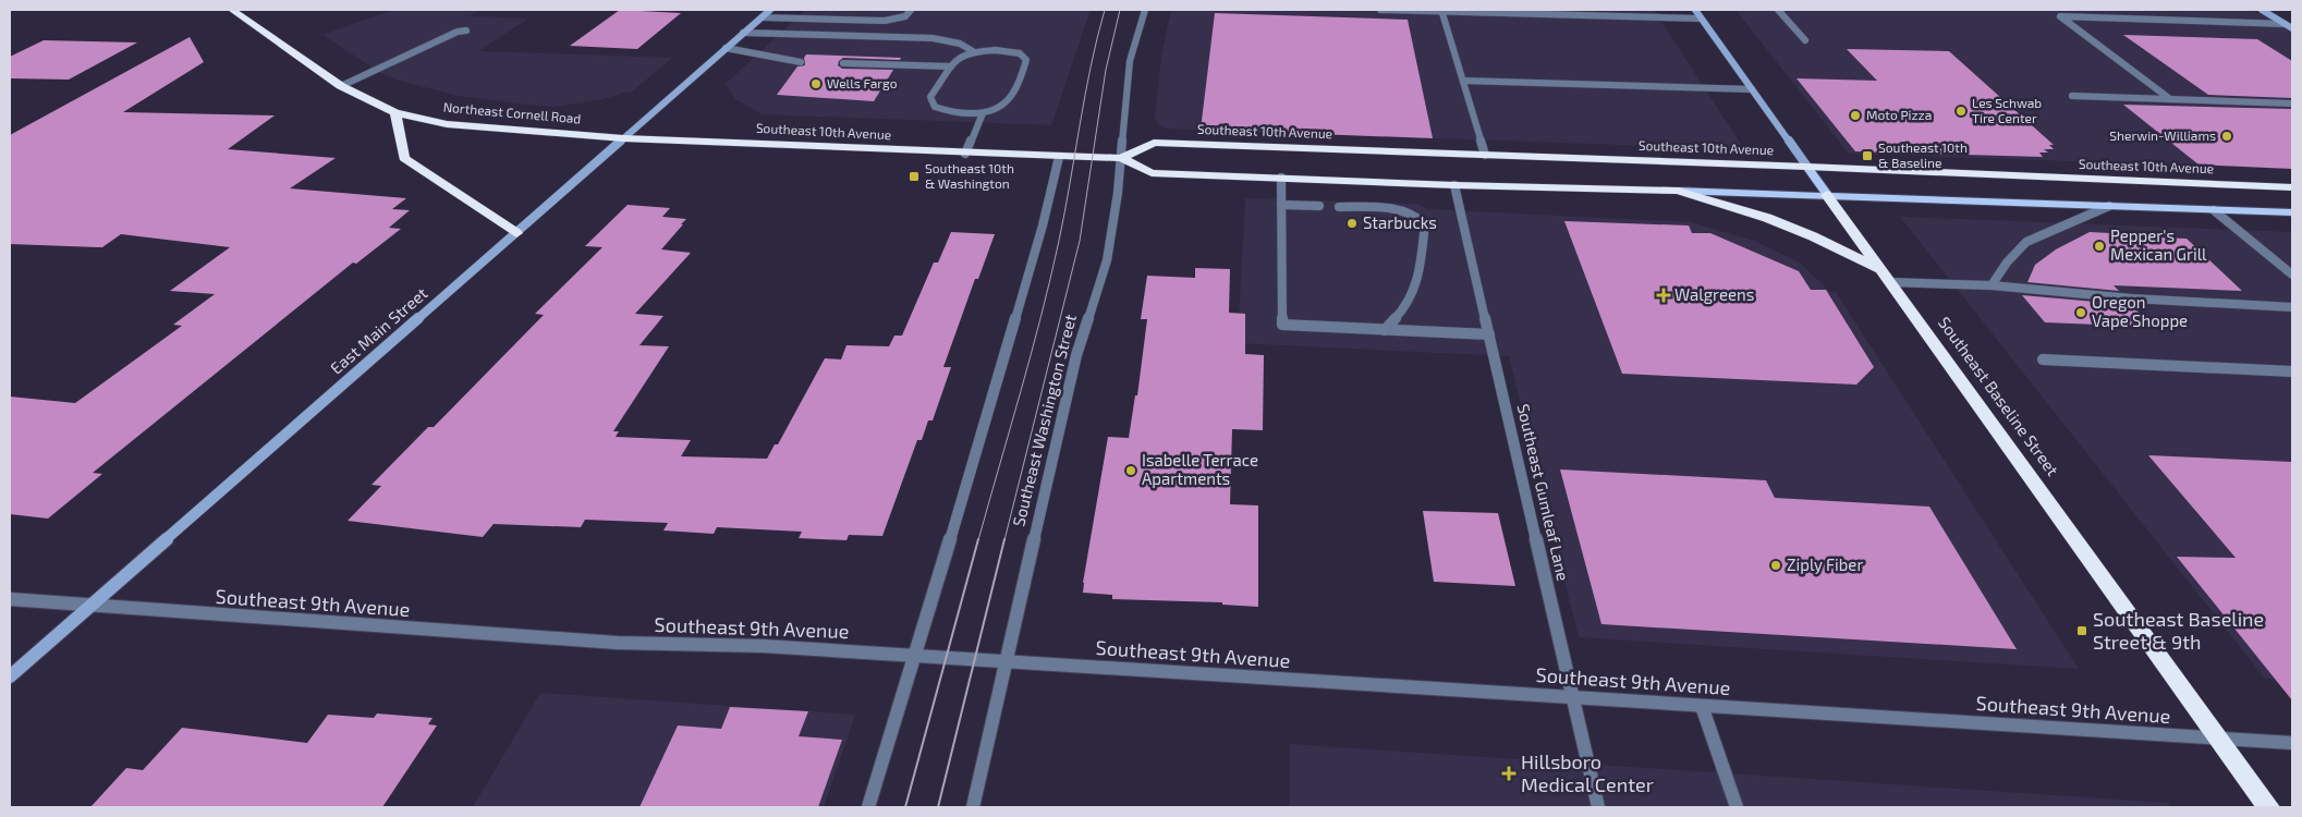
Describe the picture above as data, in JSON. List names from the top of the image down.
{
  "streets": {
    "highway": ["Northeast Cornell Road", "Southeast 10th Avenue", "Southeast Baseline Street"],
    "street": [
      "East Main Street",
      "Southeast Washington Street",
      "Southeast Gumleaf Lane",
      "Southeast 9th Avenue"
    ]
  },
  "crossings": [
    ["Northeast Cornell Road", "Southeast 10th Avenue"],
    ["Northeast Cornell Road", "East Main Street"],
    ["Southeast 10th Avenue", "East Main Street"],
    ["Southeast 10th Avenue", "Southeast Baseline Street"],
    ["Southeast 10th Avenue", "Southeast Washington Street"],
    ["Southeast 10th Avenue", "Southeast Gumleaf Lane"],
    ["East Main Street", "Southeast 9th Avenue"],
    ["Southeast Baseline Street", "Southeast 9th Avenue"],
    ["Southeast Washington Street", "Southeast 9th Avenue"],
    ["Southeast Gumleaf Lane", "Southeast 9th Avenue"]
  ],
  "places": {
    "other": [
      "Wells Fargo",
      "Les Schwab Tire Center",
      "Moto Pizza",
      "Sherwin-Williams",
      "Starbucks",
      "Pepper's Mexican Grill",
      "Oregon Vape Shoppe",
      "Isabelle Terrace Apartments",
      "Ziply Fiber"
    ],
    "transit": ["Southeast 10th & Baseline", "Southeast 10th & Washington", "Southeast Baseline Street & 9th"],
    "health": ["Walgreens", "Hillsboro Medical Center"]
  }
}
